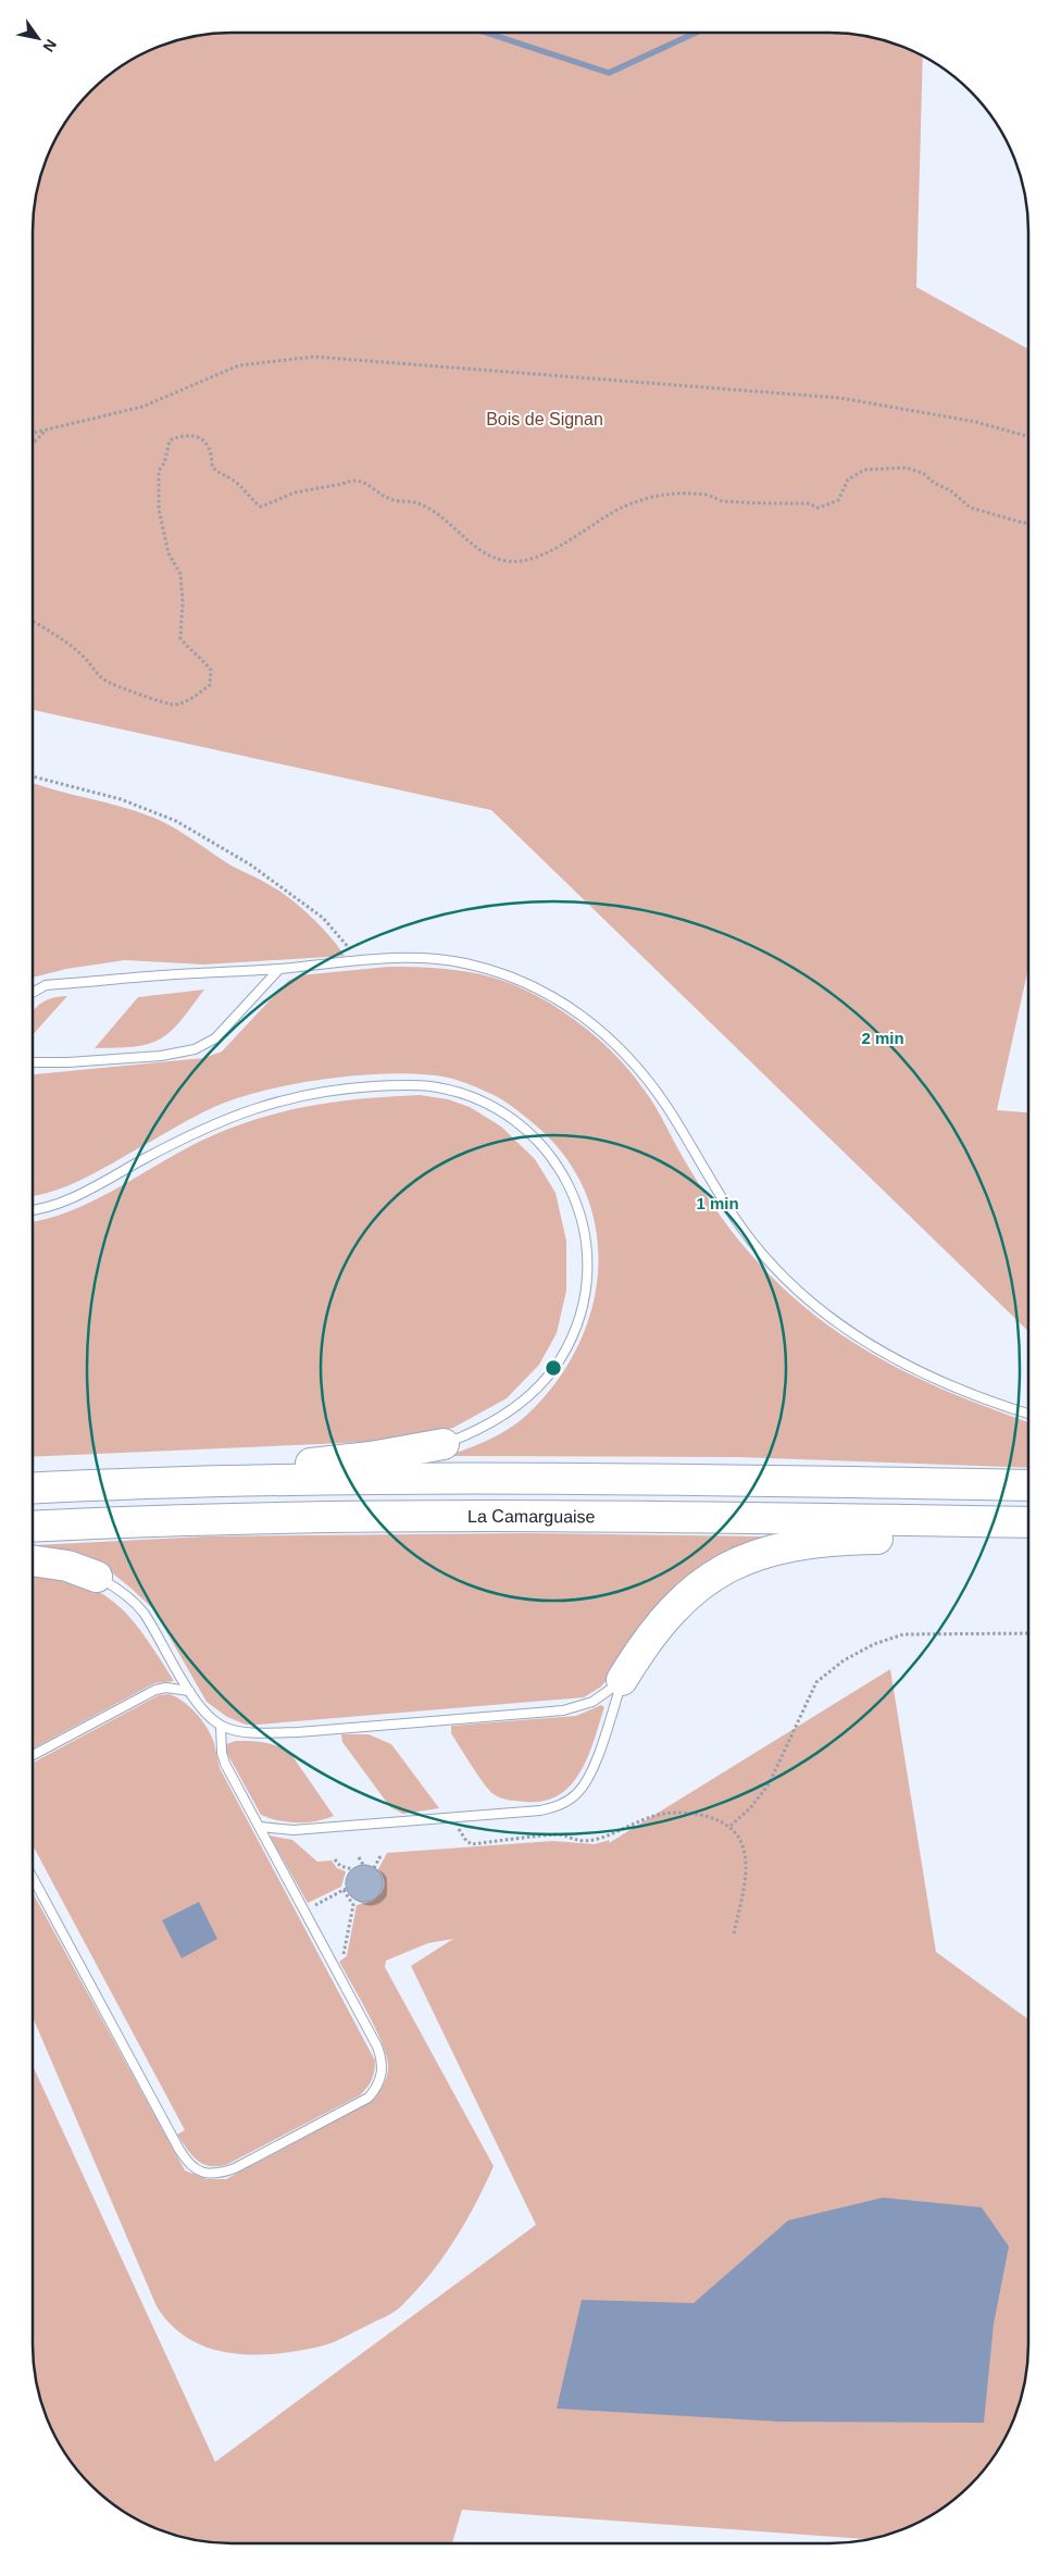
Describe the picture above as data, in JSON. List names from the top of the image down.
{
  "streets": {
    "highway": ["La Camarguaise"]
  },
  "parks": ["Bois de Signan"],
  "north": "bottom right",
  "rings": ["2 min", "1 min"]
}
